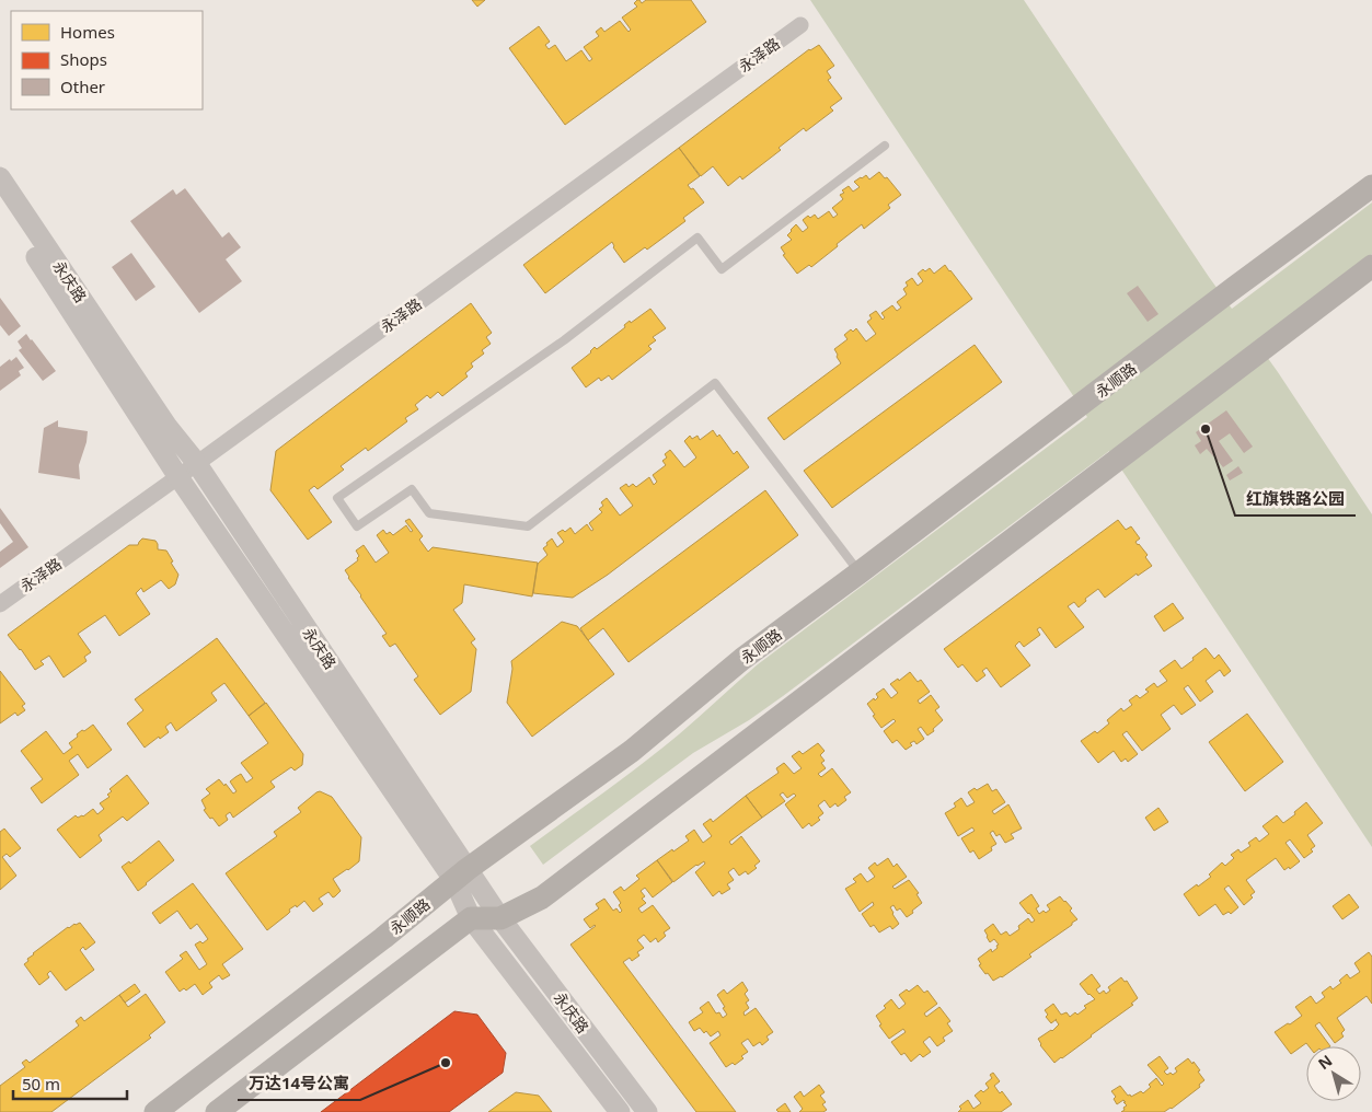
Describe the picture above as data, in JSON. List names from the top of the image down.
{
  "streets": {
    "main road": ["永顺路"],
    "street": ["永泽路", "永庆路"]
  },
  "crossings": [
    ["永泽路", "永庆路"],
    ["永庆路", "永顺路"]
  ],
  "places": ["红旗铁路公园", "万达14号公寓"],
  "legend": ["Homes", "Shops", "Other"],
  "scale_bar": "50 m",
  "north": "top left"
}
